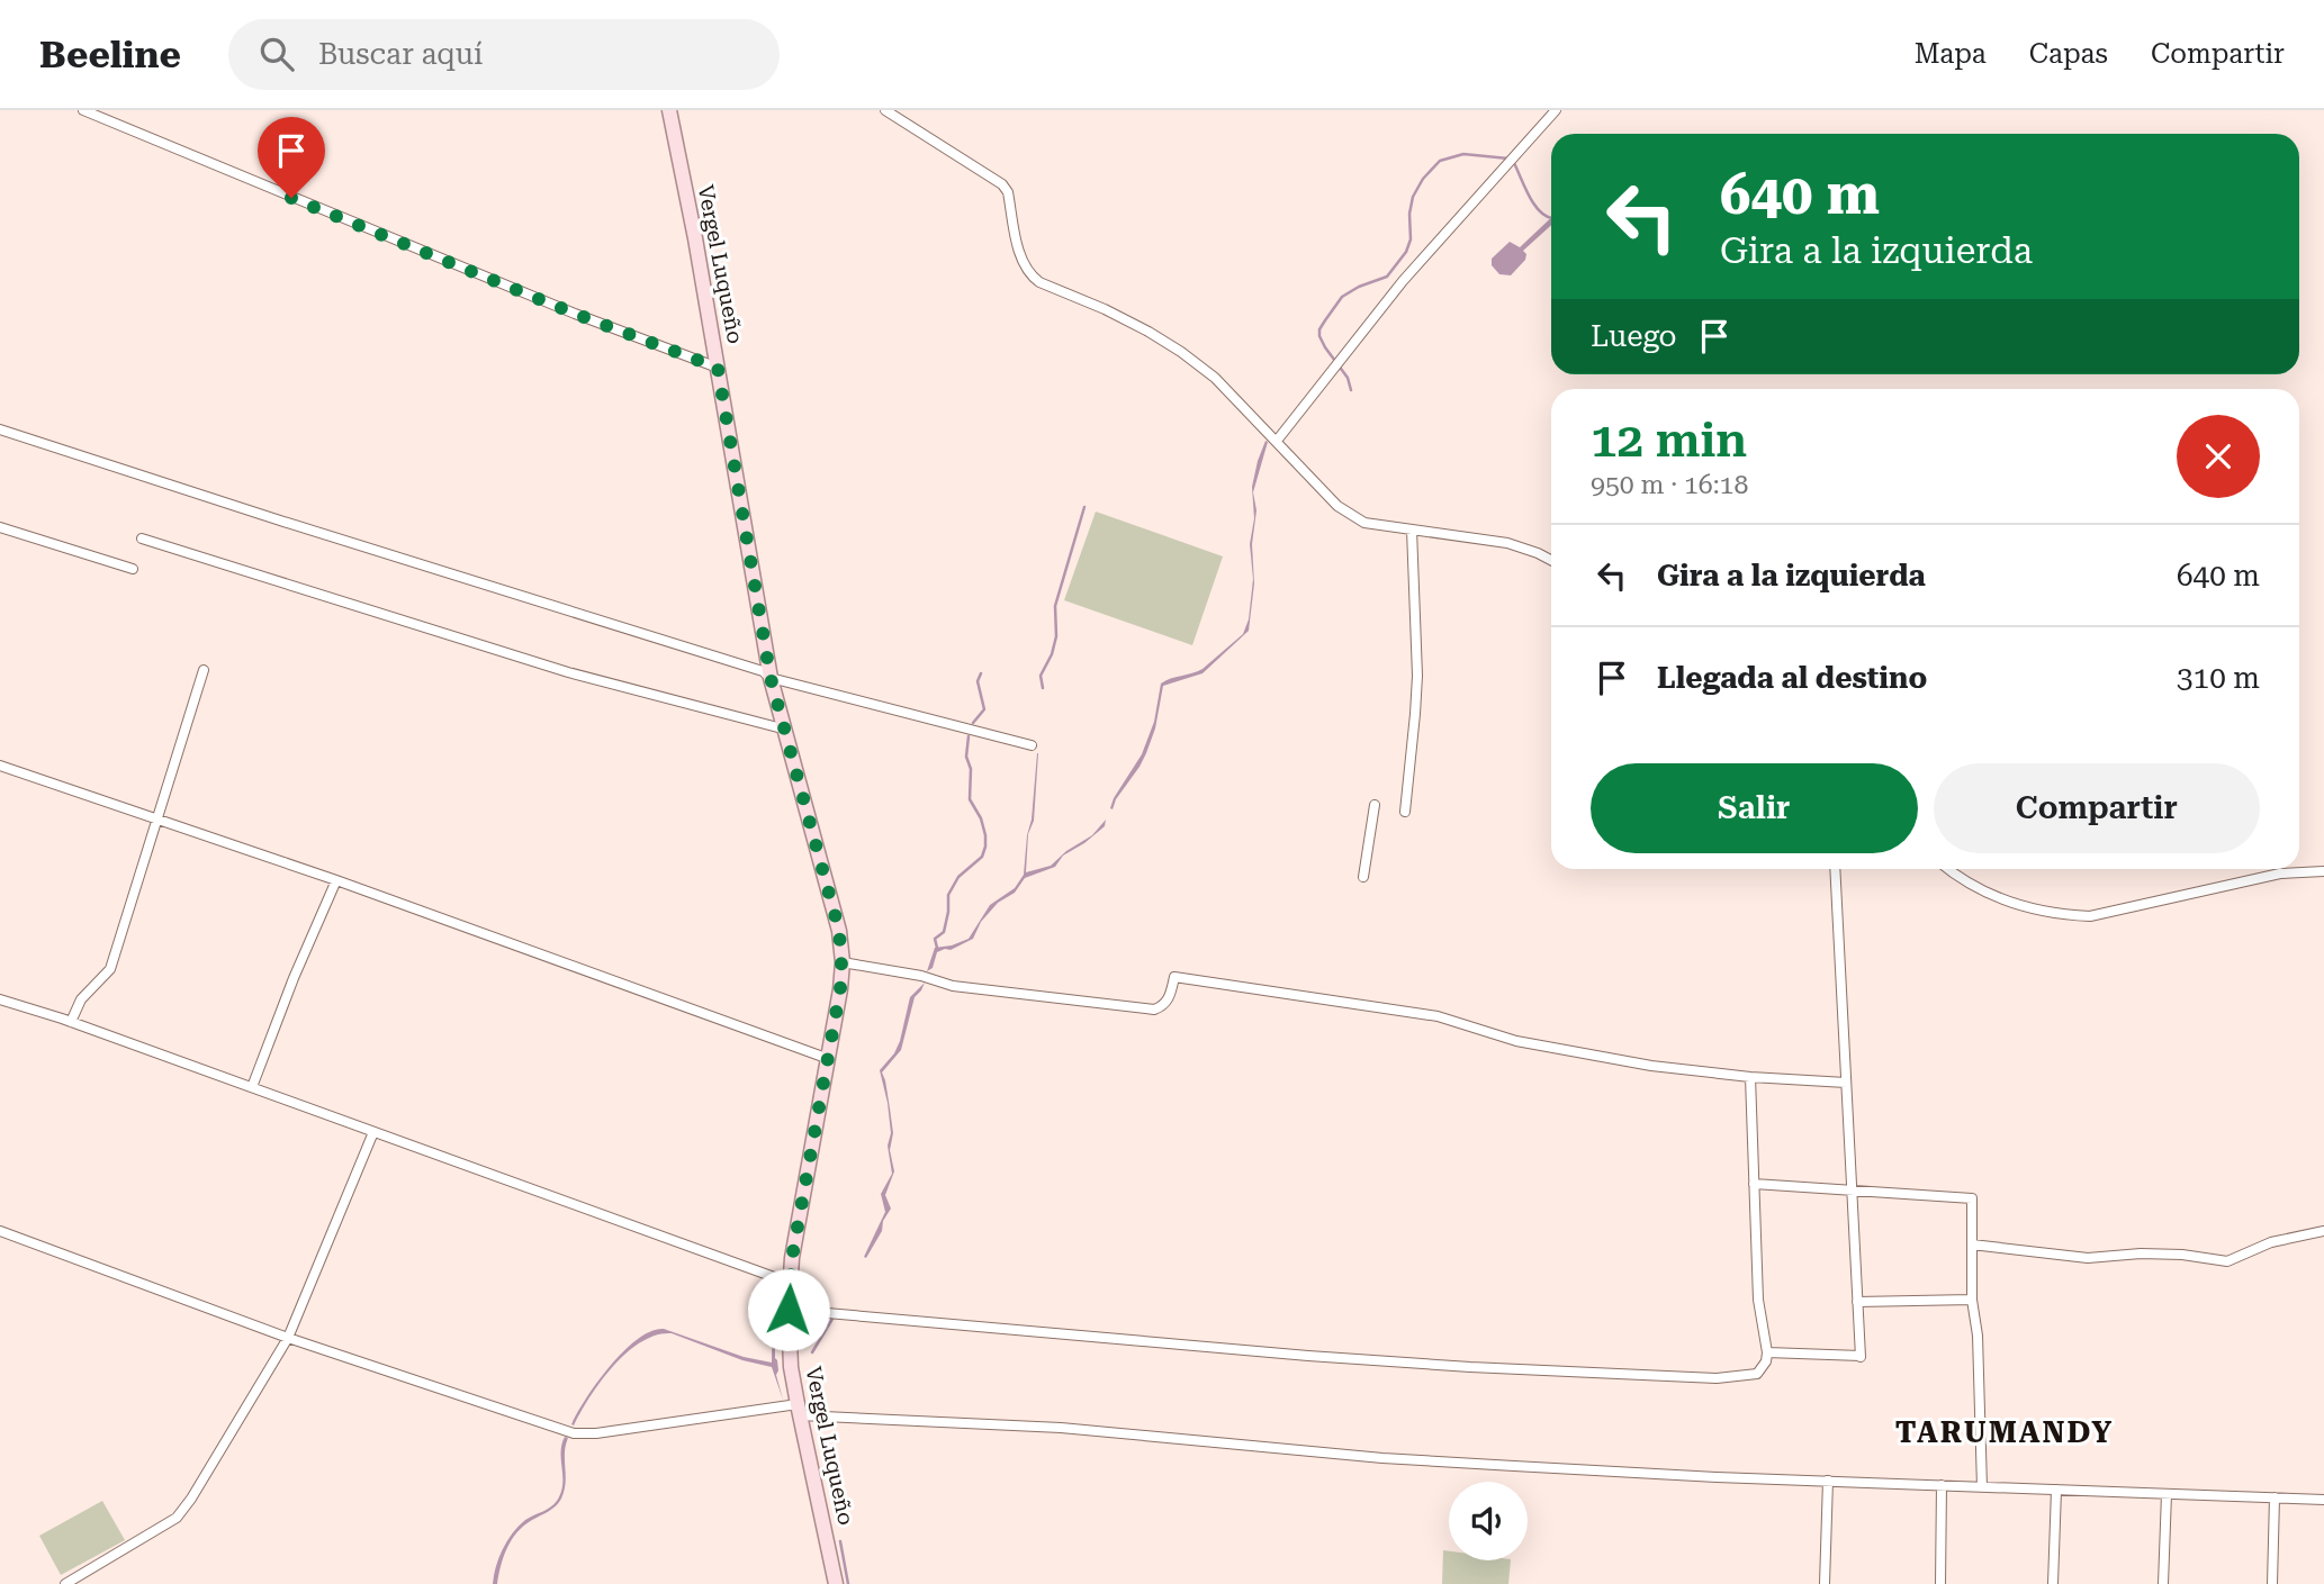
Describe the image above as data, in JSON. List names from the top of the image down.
{
  "streets": {
    "main road": ["Vergel Luqueño"]
  },
  "districts": ["TARUMANDY"],
  "page": {
    "header": "Beeline",
    "search": "Buscar aquí",
    "nav": ["Mapa", "Capas", "Compartir"],
    "turn": ["640 m", "Gira a la izquierda"],
    "then": "Luego",
    "heading": ["12 min", "950 m · 16:18"],
    "list": [
      {
        "name": "Gira a la izquierda",
        "value": "640 m"
      },
      {
        "name": "Llegada al destino",
        "value": "310 m"
      }
    ],
    "buttons": ["Salir", "Compartir"]
  }
}
